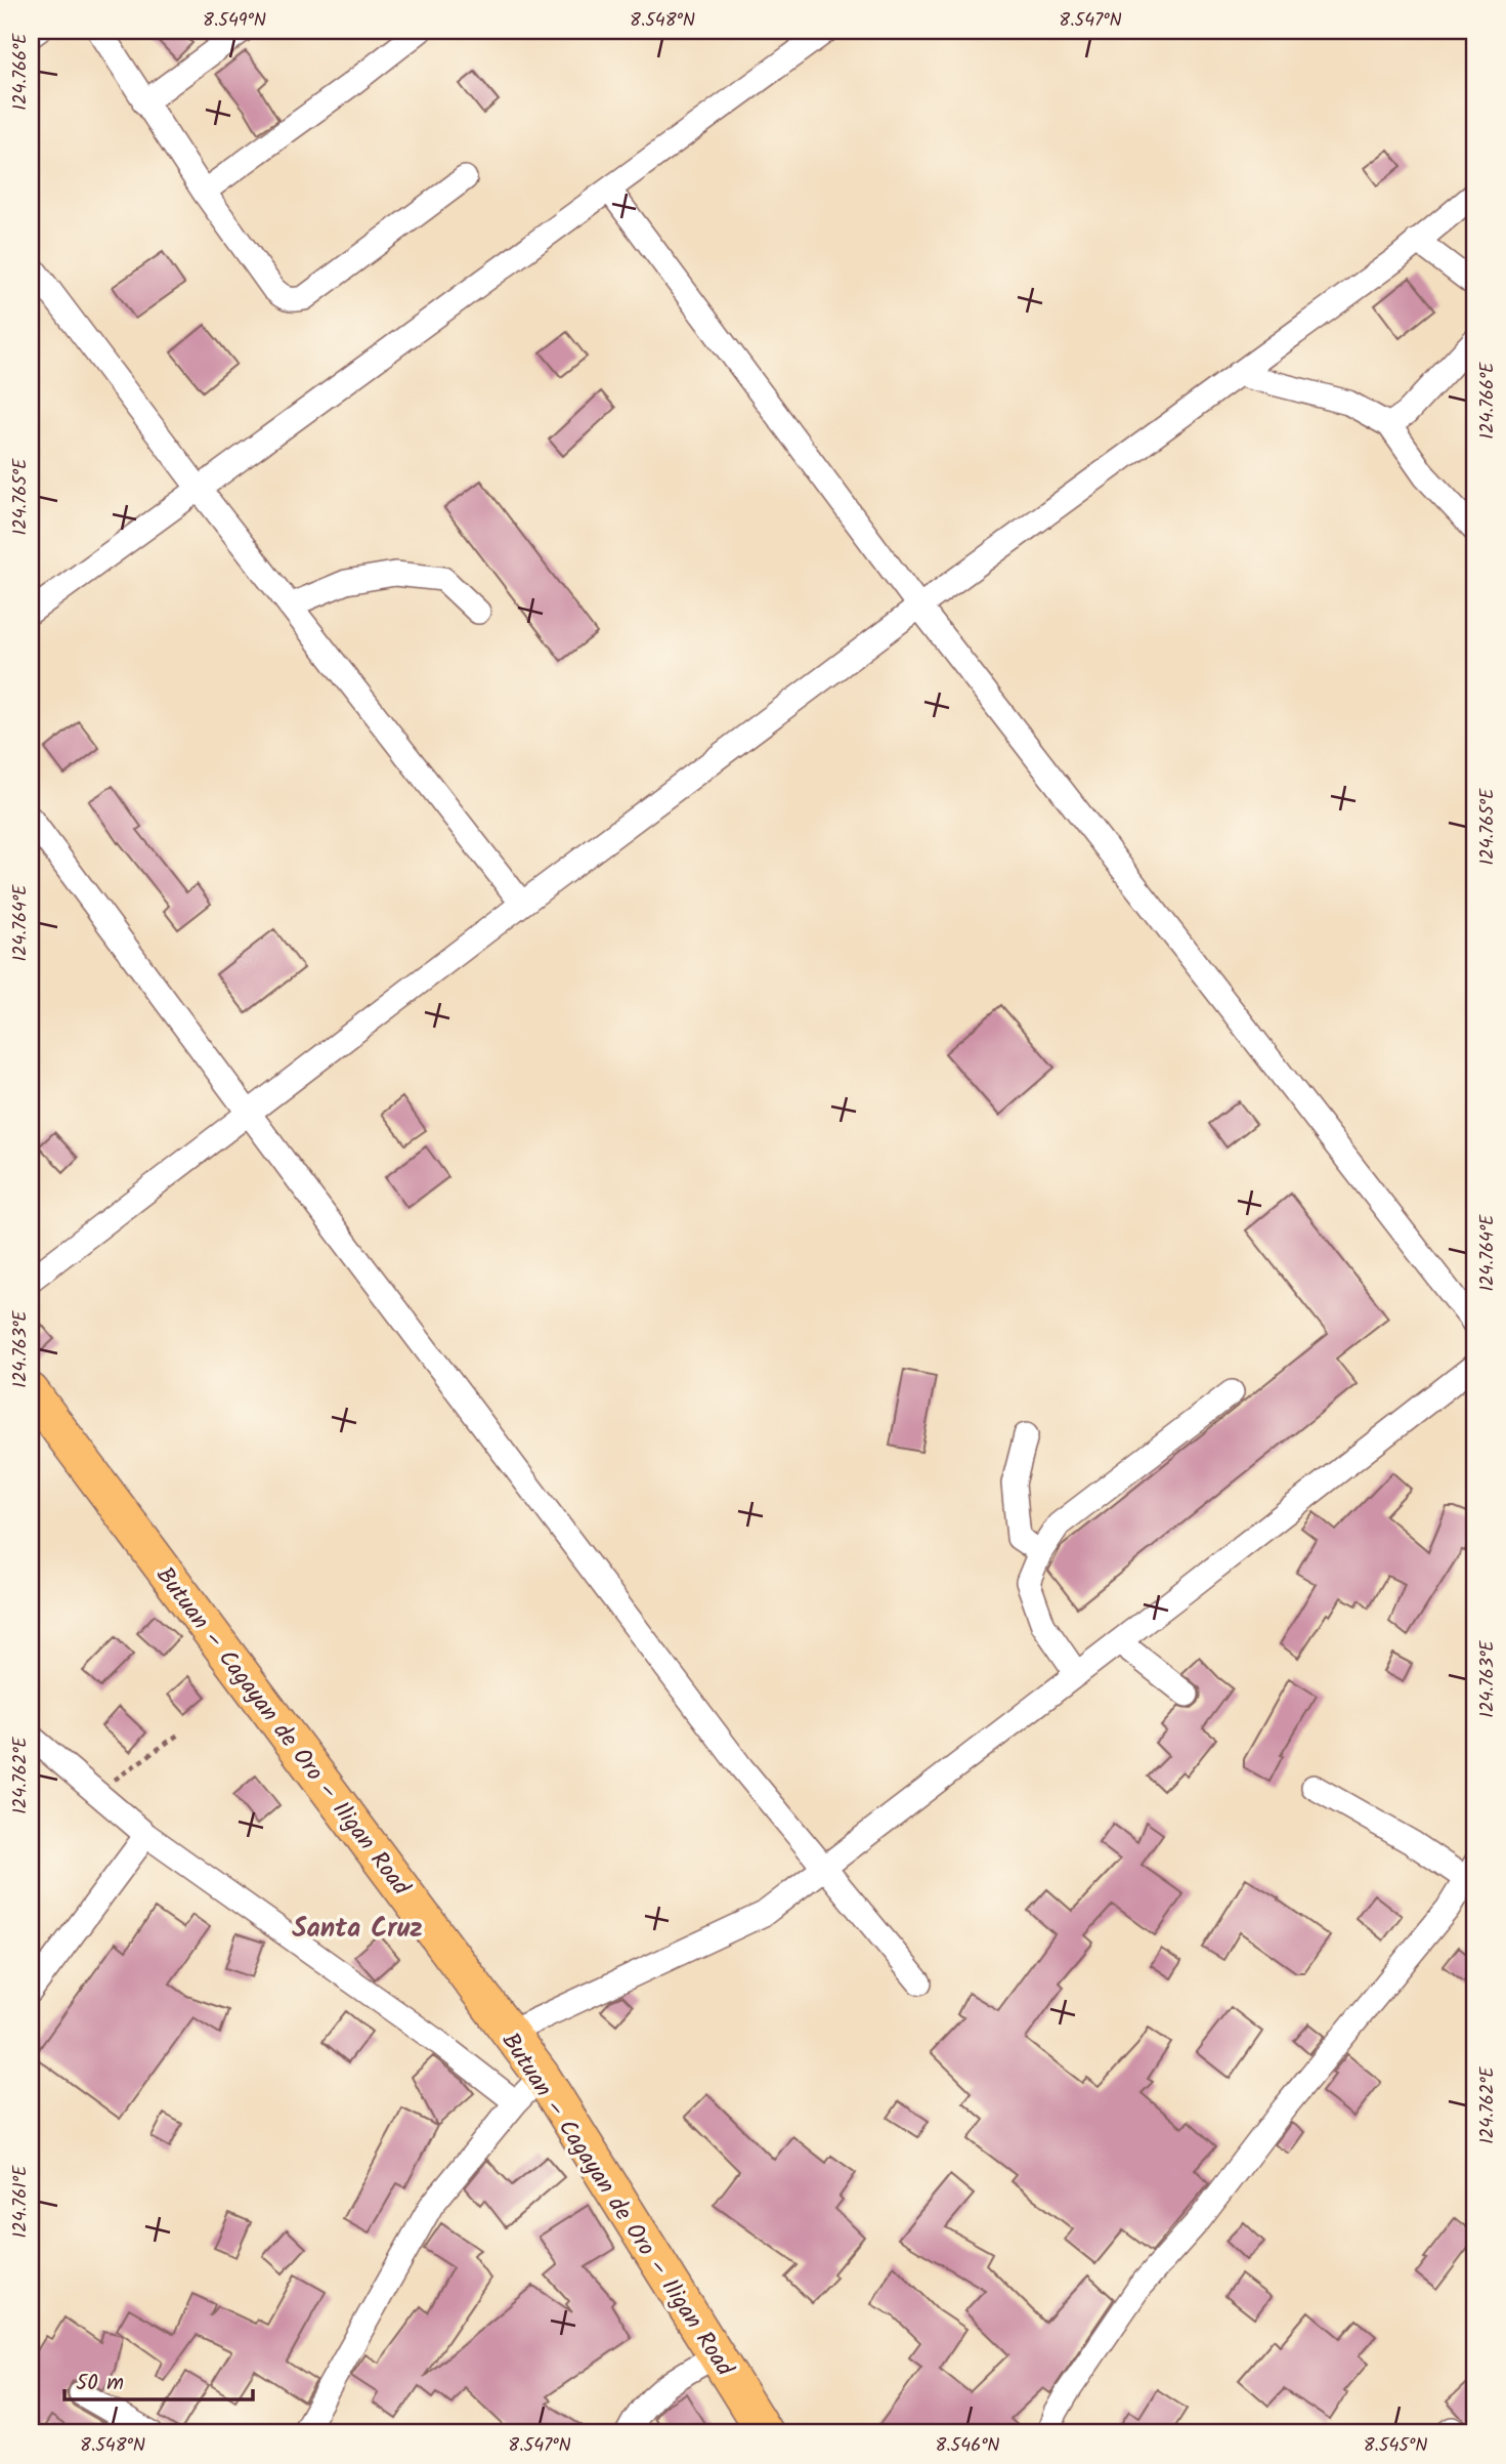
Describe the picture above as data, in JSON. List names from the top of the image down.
{
  "streets": {
    "highway": ["Butuan – Cagayan de Oro – Iligan Road"]
  },
  "districts": ["Santa Cruz"],
  "scale_bar": "50 m",
  "coordinates": [
    "8.549°N",
    "8.548°N",
    "8.547°N",
    "124.766°E",
    "124.765°E",
    "124.764°E",
    "124.763°E",
    "124.762°E",
    "124.761°E",
    "8.546°N",
    "8.545°N"
  ]
}
